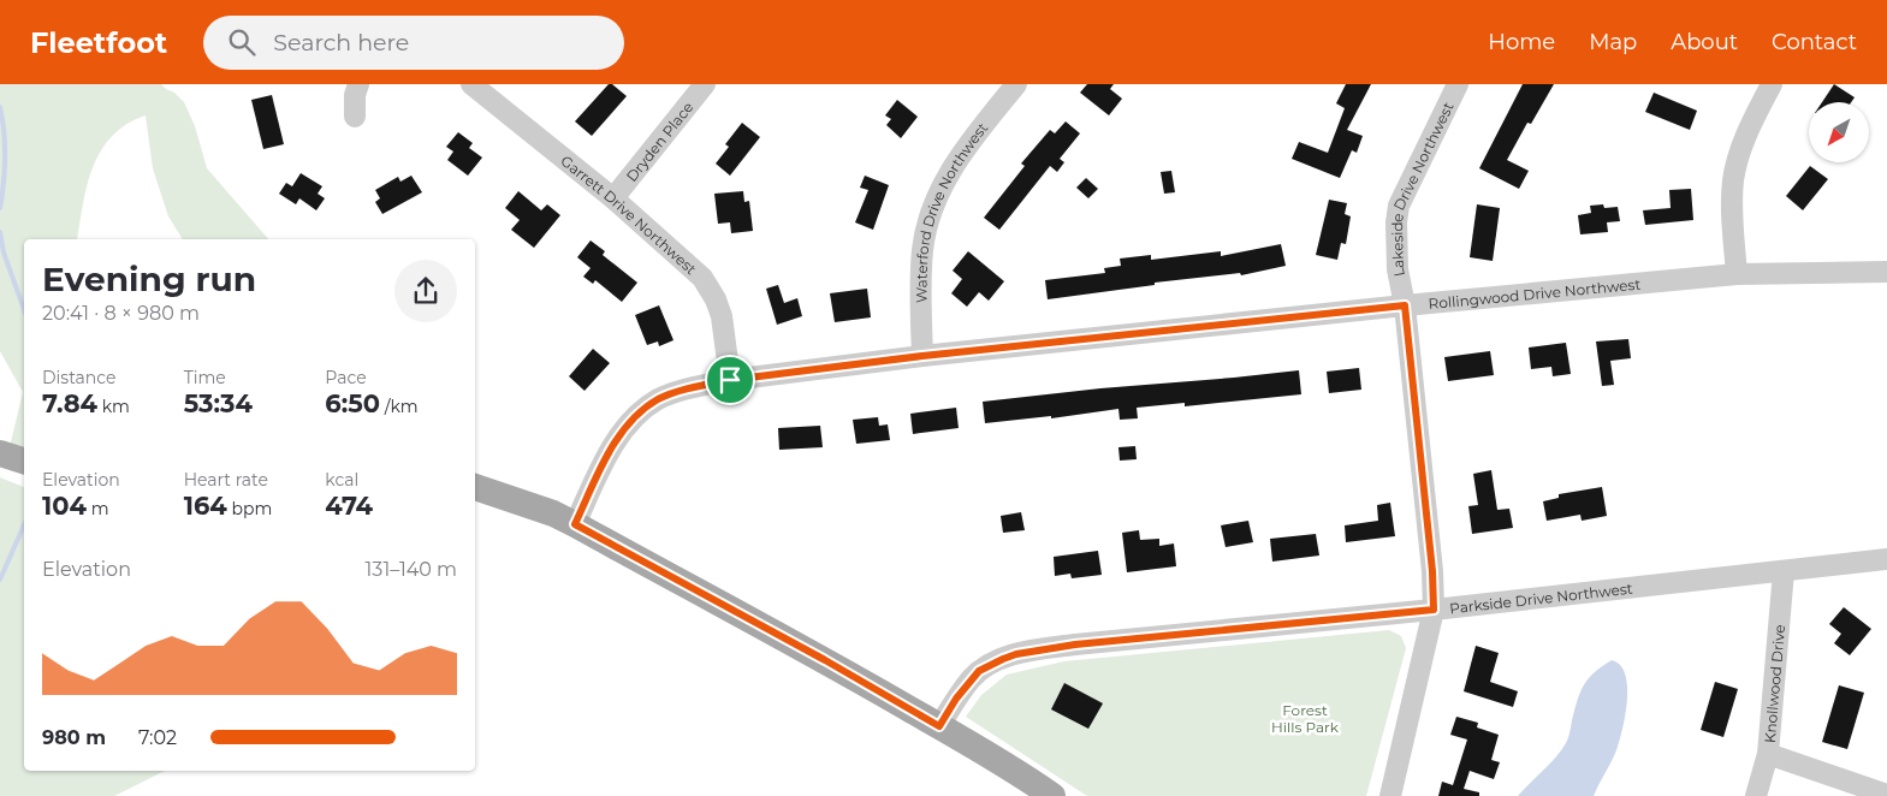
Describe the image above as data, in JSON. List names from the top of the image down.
{
  "streets": {
    "street": [
      "Dryden Place",
      "Lakeside Drive Northwest",
      "Garrett Drive Northwest",
      "Waterford Drive Northwest",
      "Rollingwood Drive Northwest",
      "Parkside Drive Northwest",
      "Knollwood Drive"
    ]
  },
  "crossings": [
    ["Dryden Place", "Garrett Drive Northwest"],
    ["Lakeside Drive Northwest", "Rollingwood Drive Northwest"],
    ["Lakeside Drive Northwest", "Parkside Drive Northwest"],
    ["Garrett Drive Northwest", "Rollingwood Drive Northwest"],
    ["Waterford Drive Northwest", "Rollingwood Drive Northwest"],
    ["Parkside Drive Northwest", "Knollwood Drive"]
  ],
  "parks": ["Forest Hills Park"],
  "north": "bottom left",
  "page": {
    "header": "Fleetfoot",
    "search": "Search here",
    "nav": [
      "Home",
      "Map",
      "About",
      "Contact"
    ],
    "heading": ["Evening run", "20:41 · 8 × 980 m"],
    "stats": [
      ["Distance", "7.84 km"],
      ["Time", "53:34"],
      ["Pace", "6:50 /km"],
      ["Elevation", "104 m"],
      ["Heart rate", "164 bpm"],
      ["kcal", "474"]
    ],
    "chart": ["Elevation", "131–140 m"],
    "list": [
      {
        "name": "980 m",
        "note": "7:02"
      }
    ]
  }
}
